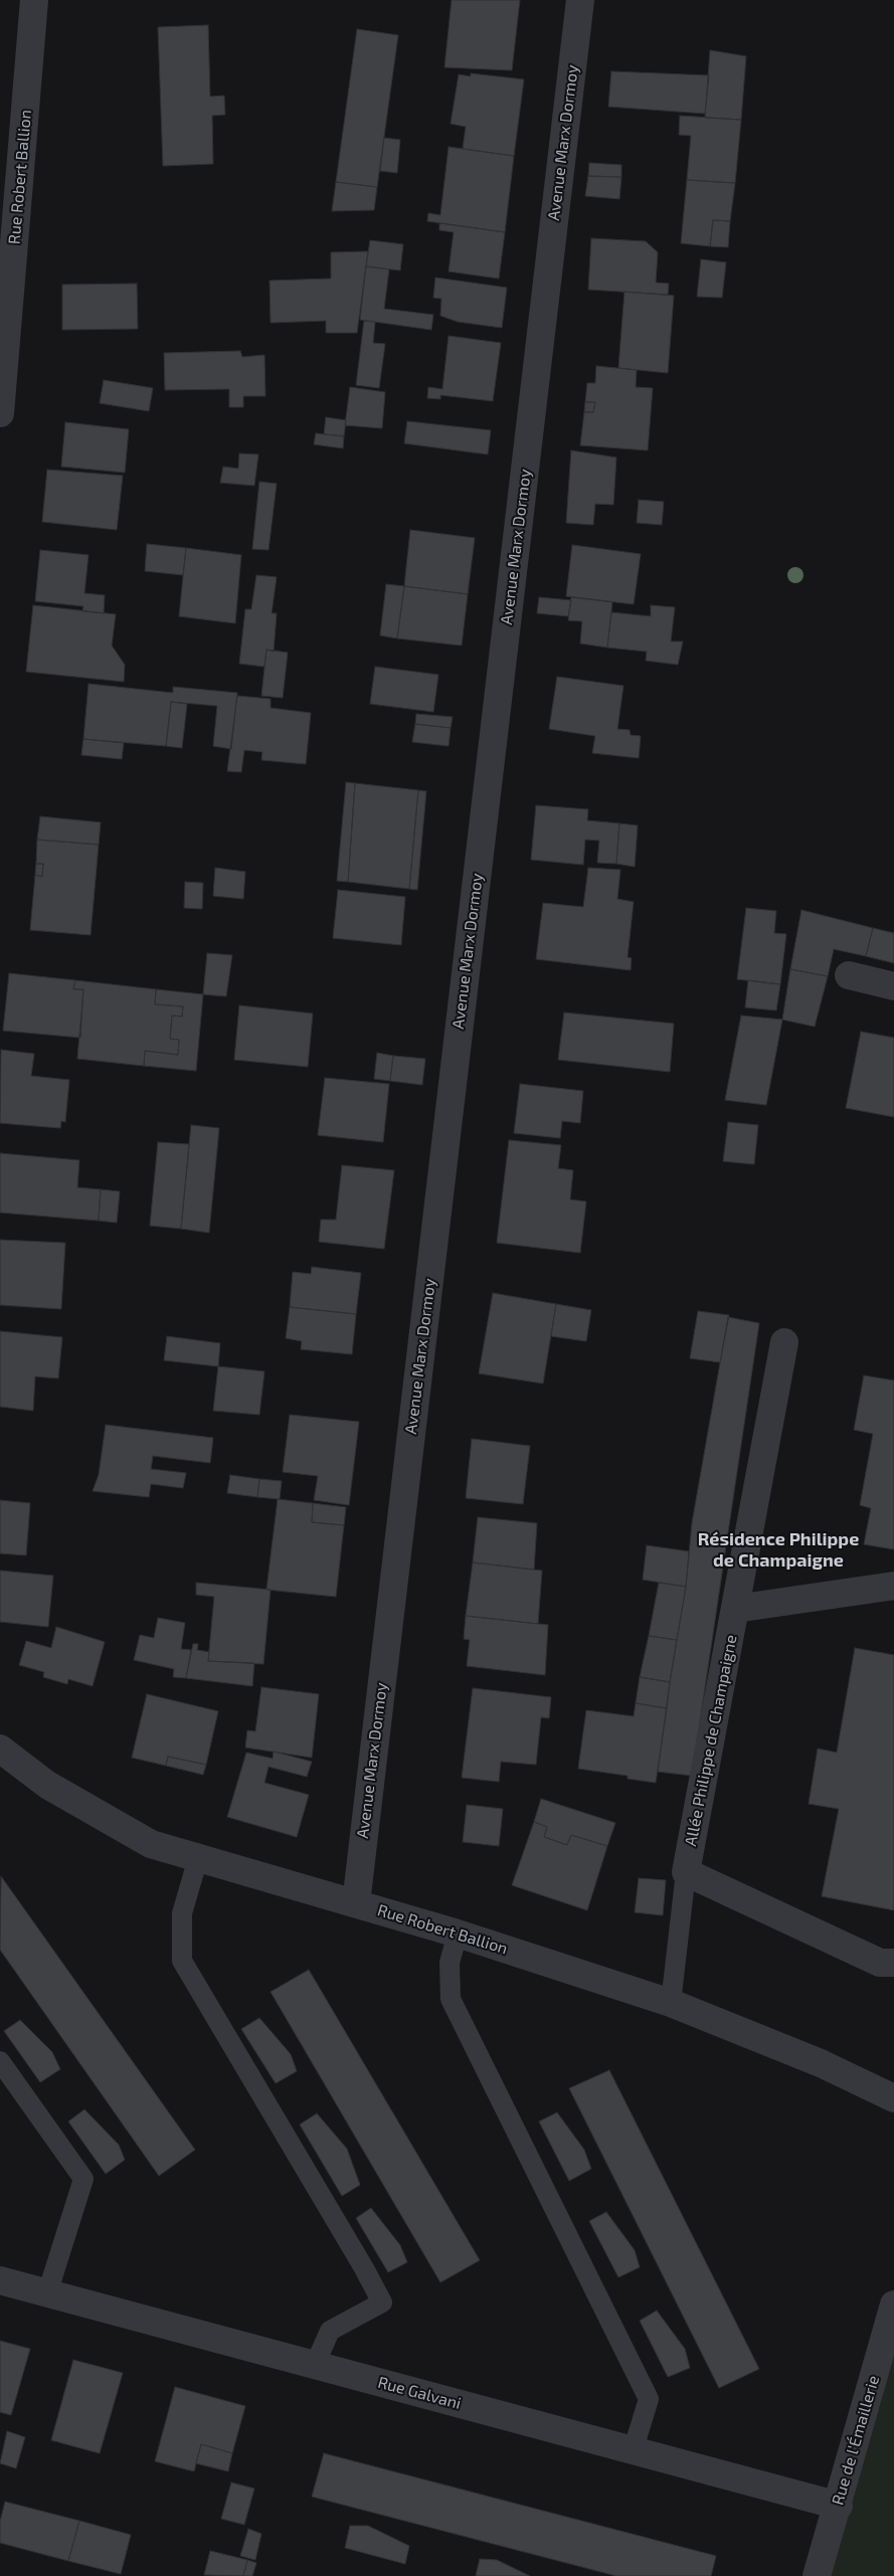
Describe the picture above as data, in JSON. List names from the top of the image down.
{
  "streets": {
    "street": [
      "Avenue Marx Dormoy",
      "Rue Robert Ballion",
      "Allée Philippe de Champaigne",
      "Rue Galvani",
      "Rue de l'Émaillerie"
    ]
  },
  "crossings": [
    ["Avenue Marx Dormoy", "Rue Robert Ballion"],
    ["Rue Robert Ballion", "Allée Philippe de Champaigne"],
    ["Rue Galvani", "Rue de l'Émaillerie"]
  ],
  "districts": ["Résidence Philippe de Champaigne"]
}
